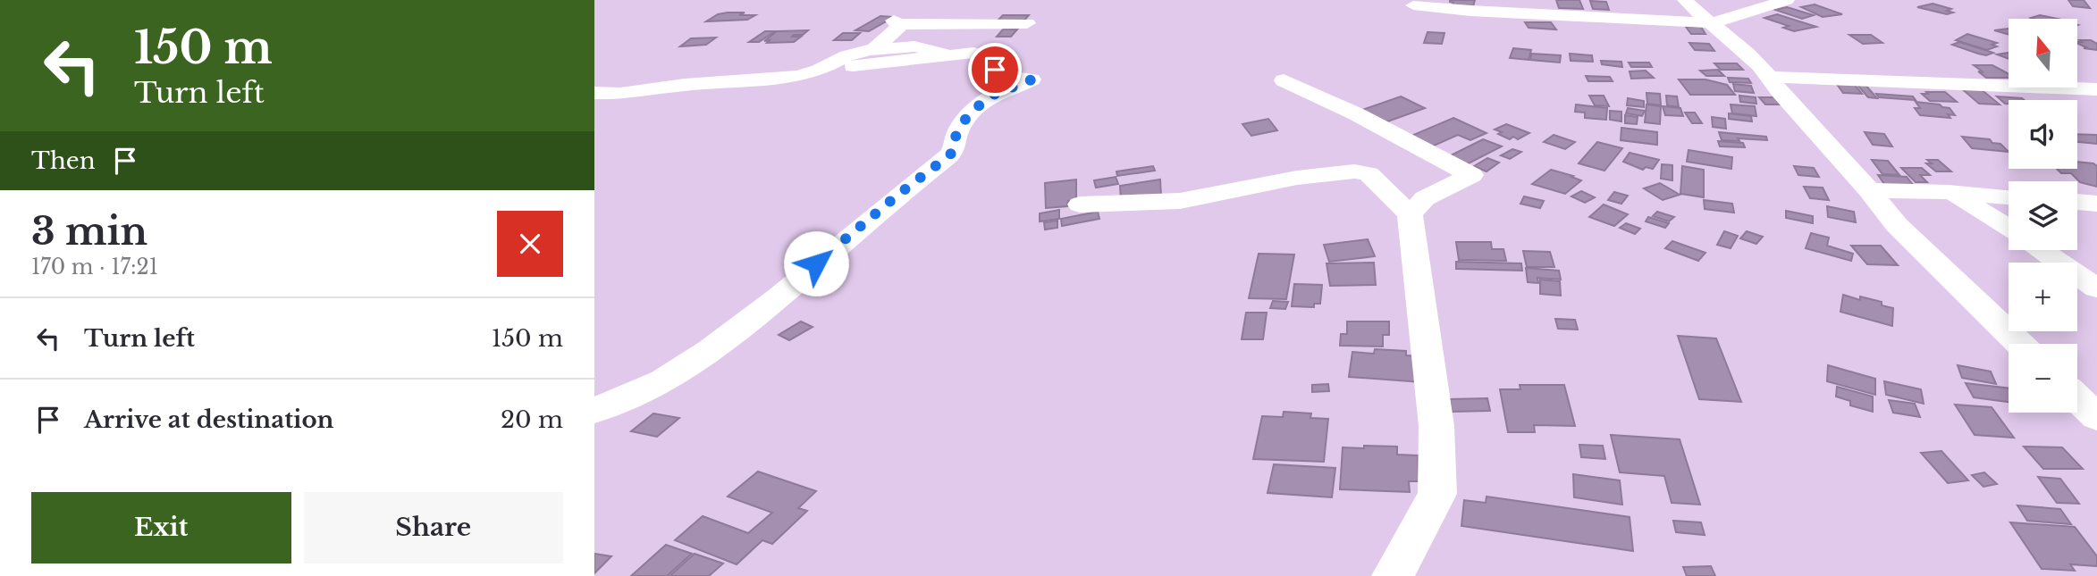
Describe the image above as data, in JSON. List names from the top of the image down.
{
  "north": "top",
  "page": {
    "turn": ["150 m", "Turn left"],
    "map_buttons": ["+", "−"],
    "then": "Then",
    "heading": ["3 min", "170 m · 17:21"],
    "list": [
      {
        "name": "Turn left",
        "value": "150 m"
      },
      {
        "name": "Arrive at destination",
        "value": "20 m"
      }
    ],
    "buttons": ["Exit", "Share"]
  }
}
